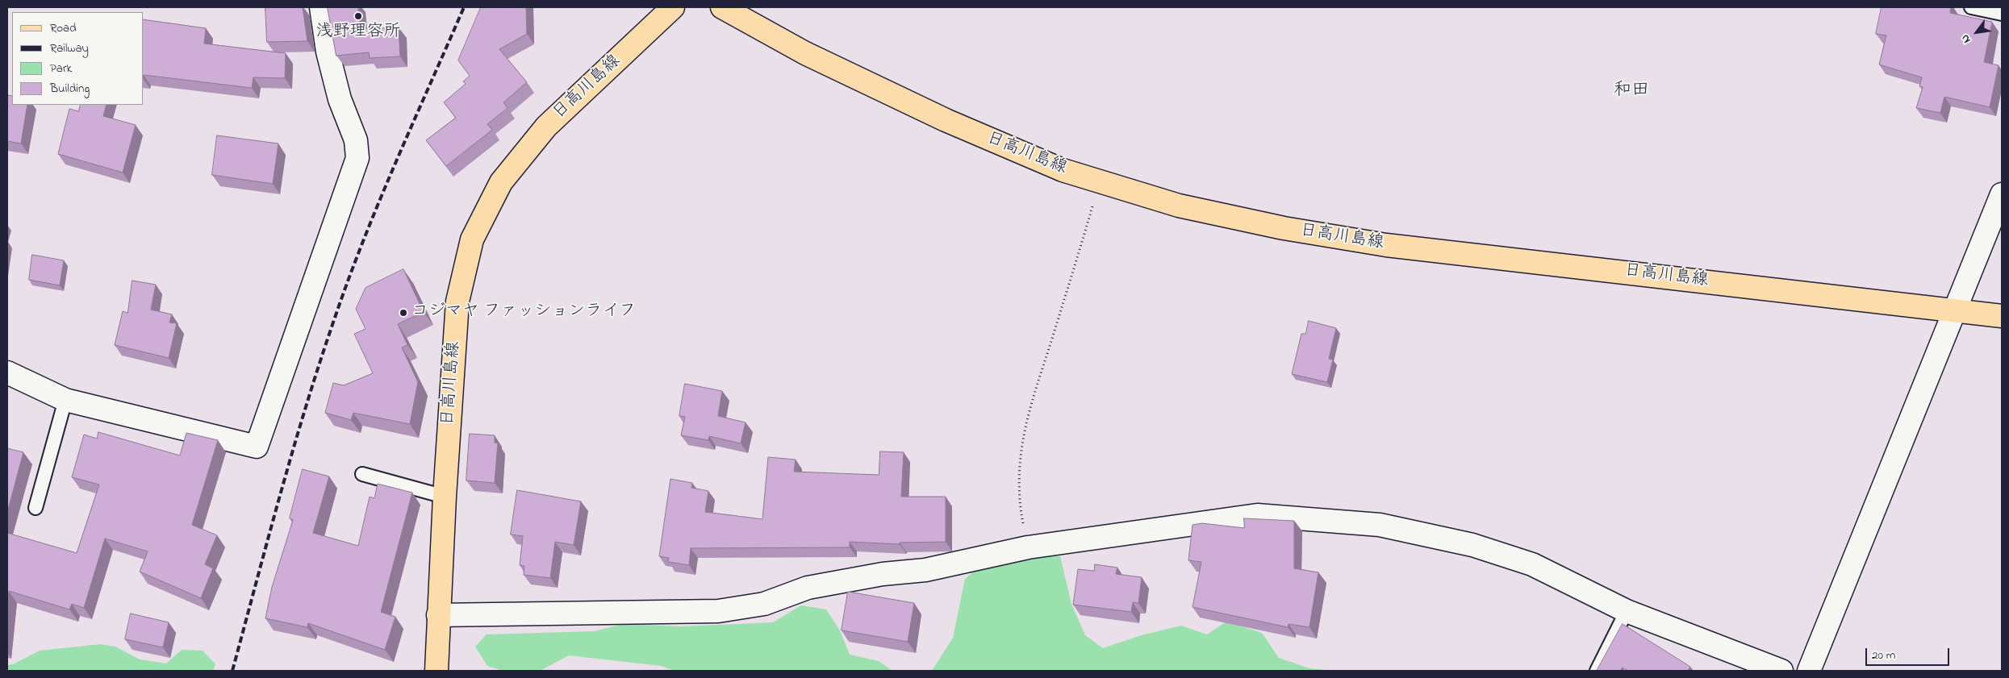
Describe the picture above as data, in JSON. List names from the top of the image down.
{
  "streets": {
    "main road": ["日高川島線"]
  },
  "districts": ["和田"],
  "places": ["浅野理容所", "コジマヤ ファッションライフ"],
  "legend": [
    "Road",
    "Railway",
    "Park",
    "Building"
  ],
  "scale_bar": "20 m",
  "north": "bottom left"
}
